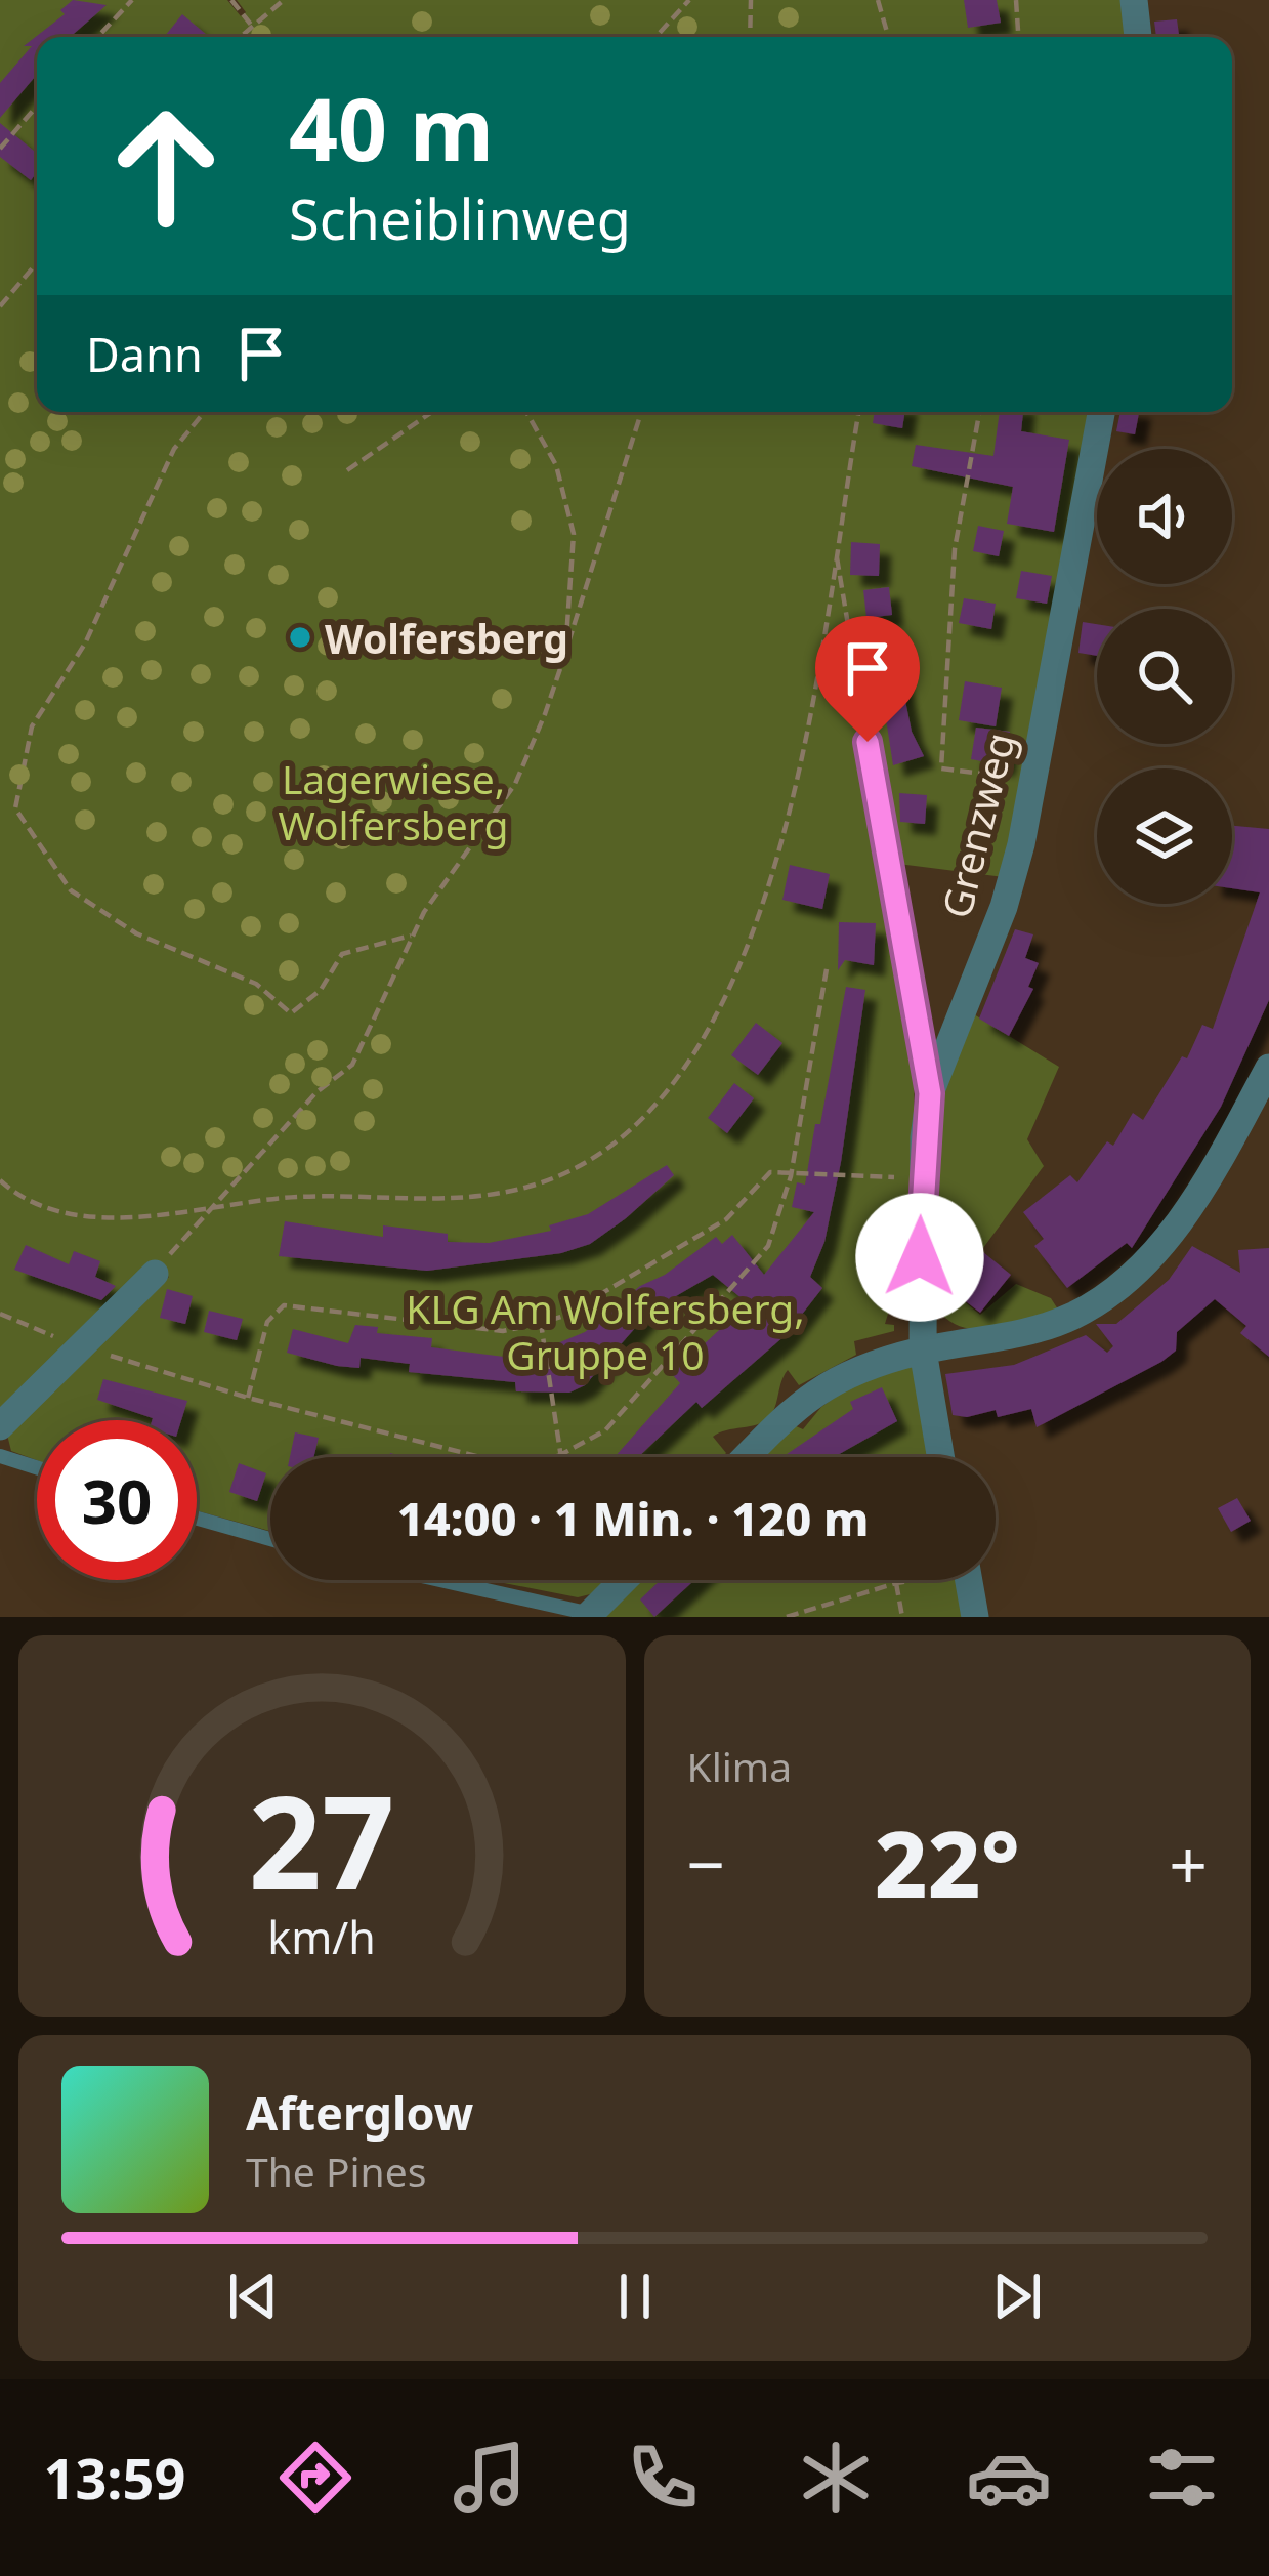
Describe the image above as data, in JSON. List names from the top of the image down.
{
  "streets": {
    "street": ["Grenzweg"]
  },
  "parks": ["Lagerwiese, Wolfersberg", "KLG Am Wolfersberg, Gruppe 10"],
  "places": ["Wolfersberg"],
  "page": {
    "turn": ["40 m", "Scheiblinweg"],
    "then": "Dann",
    "limit": "30",
    "trip": "14:00 · 1 Min. · 120 m",
    "tile": "Klima",
    "heat": ["−", "22°", "+"],
    "song": ["Afterglow", "The Pines"],
    "tabs": "13:59",
    "gauge": ["27", "km/h"]
  }
}
